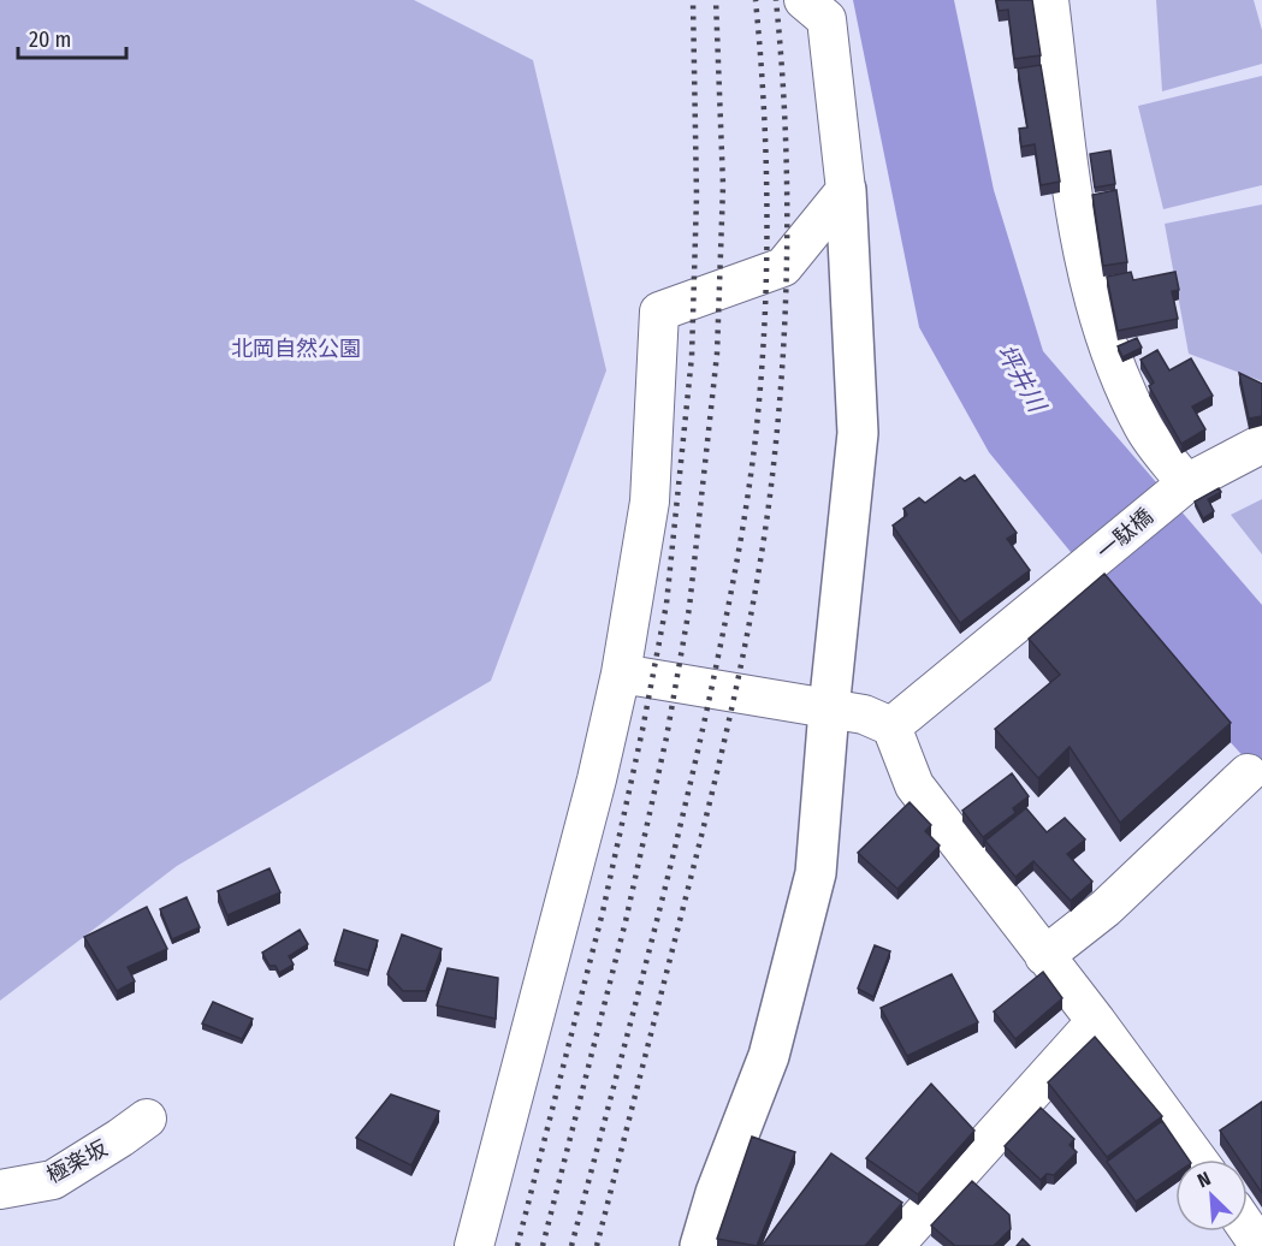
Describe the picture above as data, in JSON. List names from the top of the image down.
{
  "streets": {
    "street": ["一駄橋", "極楽坂"]
  },
  "water": ["坪井川"],
  "parks": ["北岡自然公園"],
  "scale_bar": "20 m",
  "north": "top left"
}
